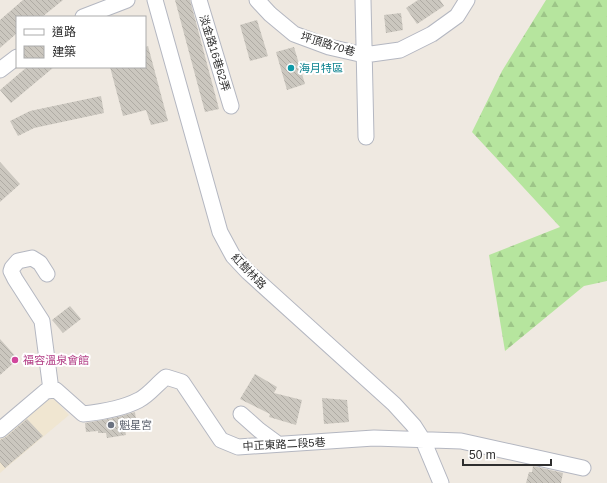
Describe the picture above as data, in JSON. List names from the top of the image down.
{
  "streets": {
    "street": [
      "坪頂路70巷",
      "淡金路16巷62弄",
      "紅樹林路",
      "中正東路二段5巷"
    ]
  },
  "crossings": [
    ["紅樹林路", "中正東路二段5巷"]
  ],
  "places": ["海月特區", "福容溫泉會館", "魁星宮"],
  "legend": ["道路", "建築"],
  "scale_bar": "50 m"
}
